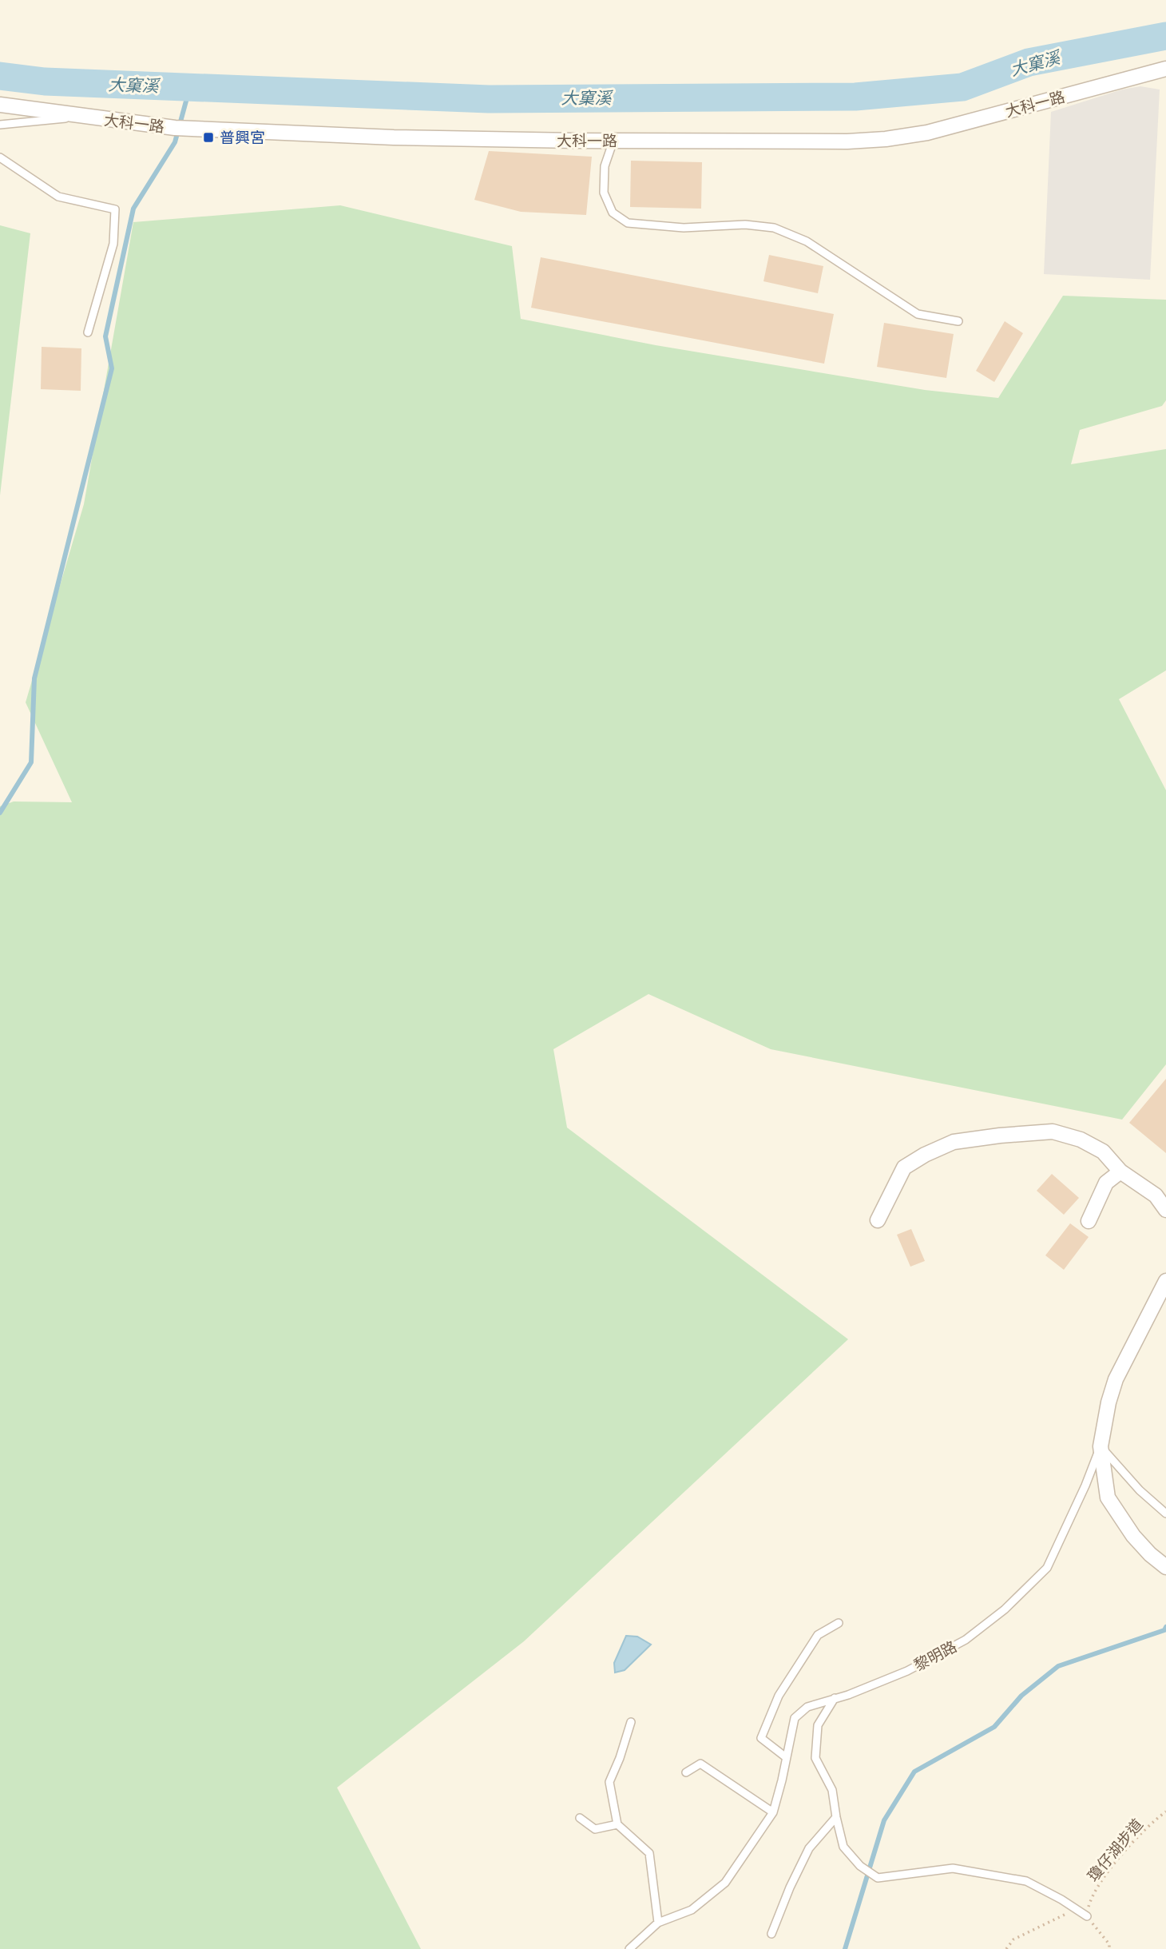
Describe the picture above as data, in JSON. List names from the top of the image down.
{
  "streets": {
    "street": ["大科一路", "黎明路"],
    "path": ["瓊仔湖步道"]
  },
  "water": ["大窠溪"],
  "places": {
    "transit": ["普興宮"]
  }
}
